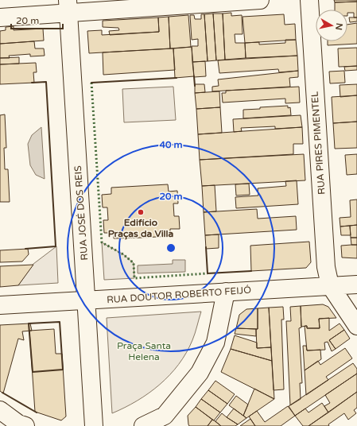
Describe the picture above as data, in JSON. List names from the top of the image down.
{
  "streets": {
    "street": ["RUA PIRES PIMENTEL", "RUA JOSÉ DOS REIS", "RUA DOUTOR ROBERTO FEIJÓ"]
  },
  "crossings": [
    ["RUA PIRES PIMENTEL", "RUA DOUTOR ROBERTO FEIJÓ"],
    ["RUA JOSÉ DOS REIS", "RUA DOUTOR ROBERTO FEIJÓ"]
  ],
  "parks": ["Praça Santa Helena"],
  "places": ["Edifício Praças da Villa"],
  "scale_bar": "20 m",
  "north": "right",
  "rings": ["40 m", "20 m"]
}
